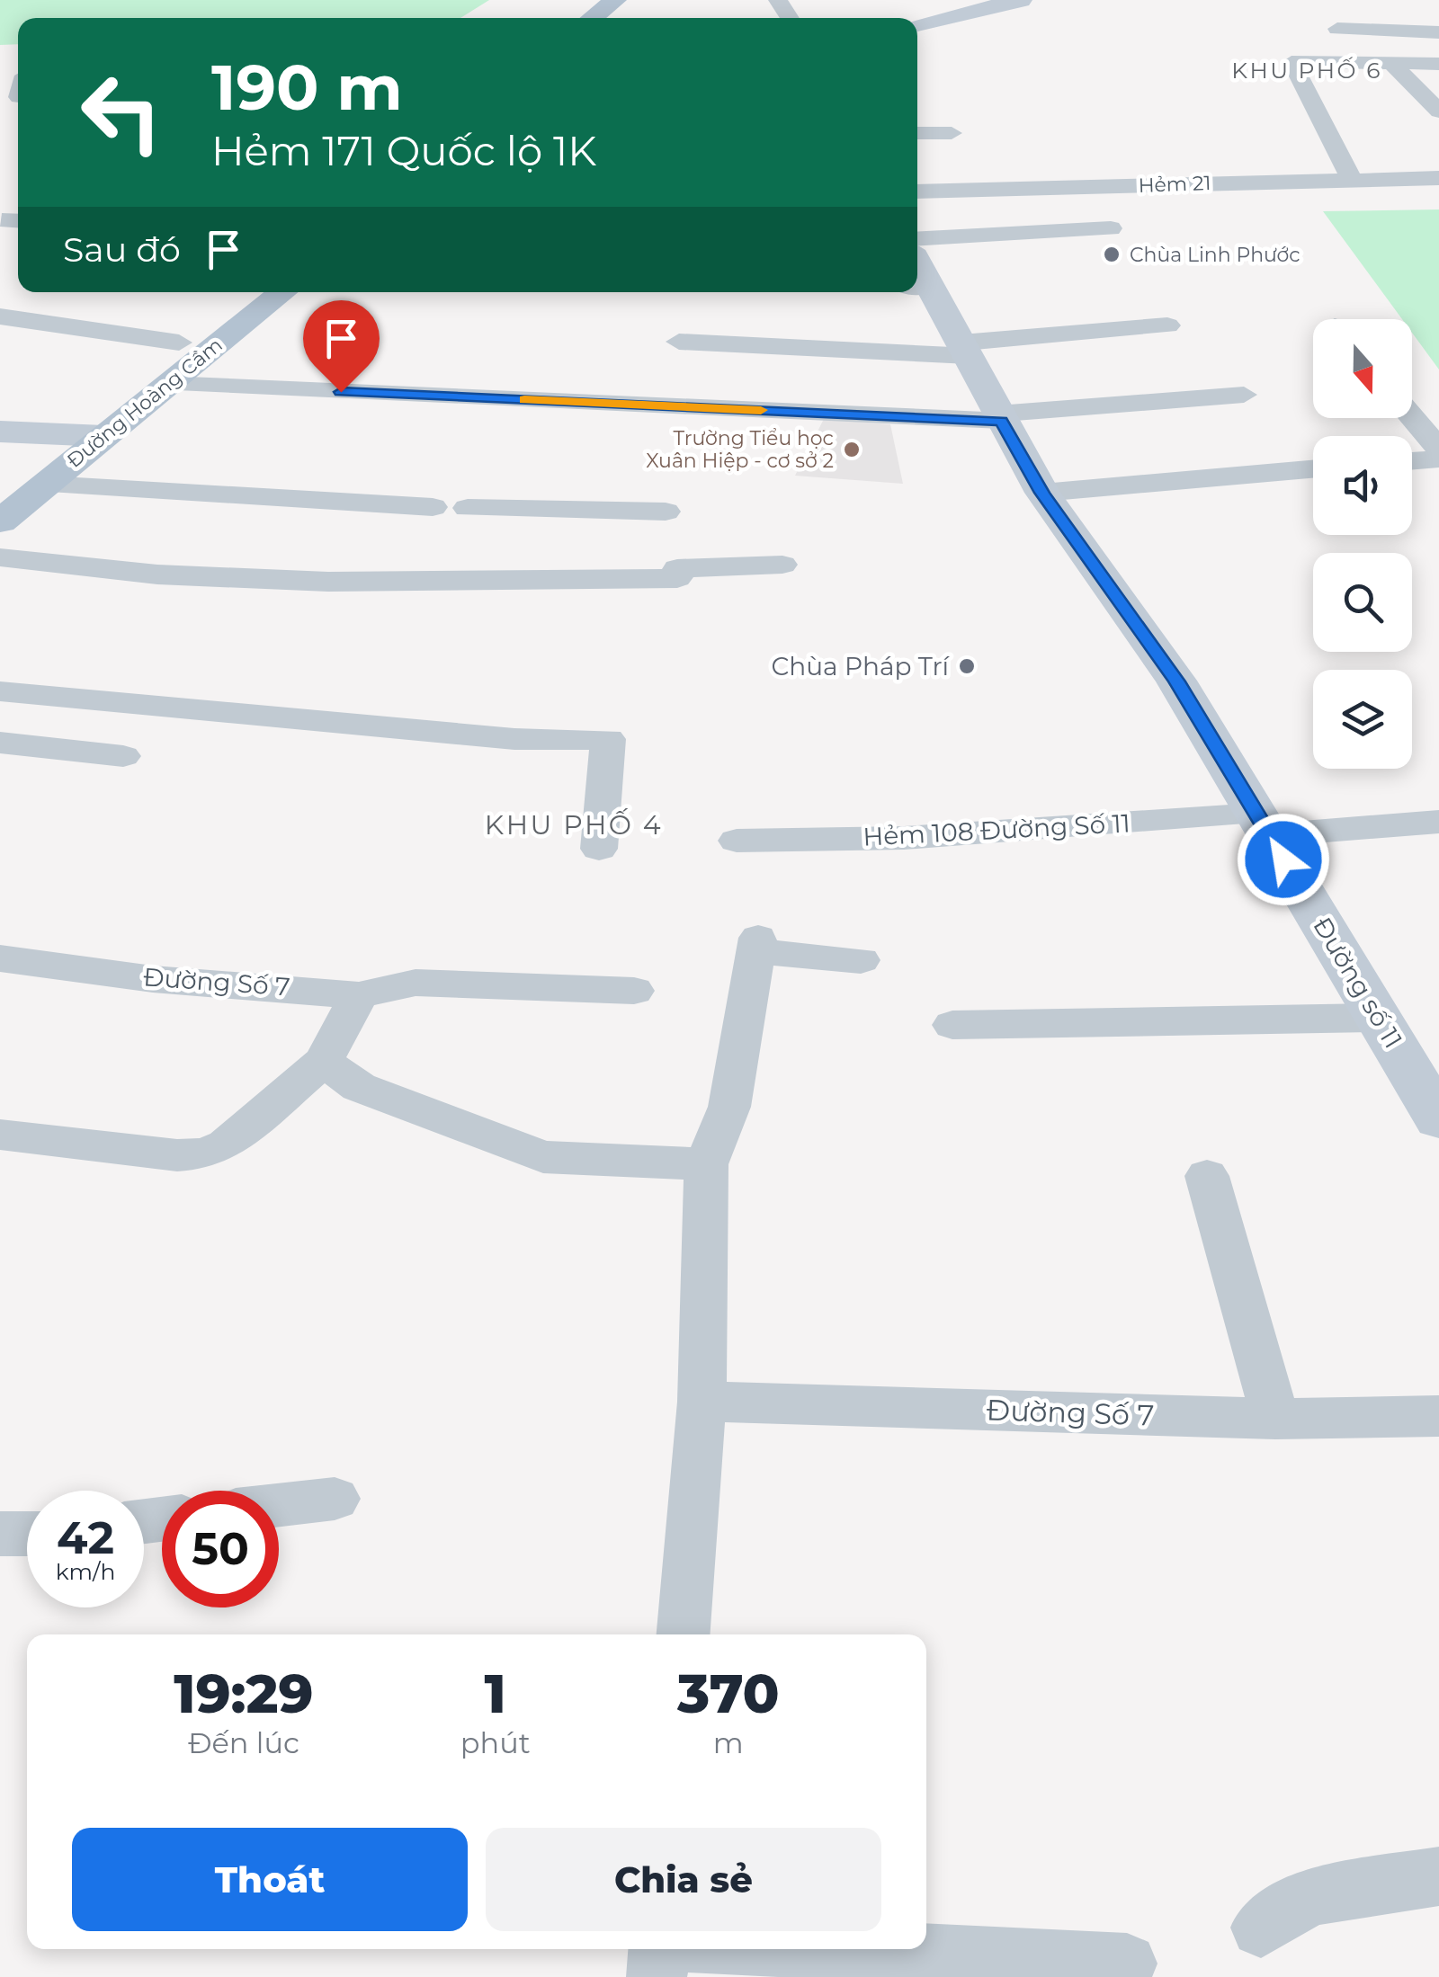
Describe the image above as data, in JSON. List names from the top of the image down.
{
  "streets": {
    "main road": ["Đường Hoàng Cầm", "Đường số 11"],
    "street": ["Hẻm 21", "Hẻm 108 Đường Số 11", "Đường Số 7"]
  },
  "crossings": [
    ["Hẻm 108 Đường Số 11", "Đường số 11"]
  ],
  "districts": ["KHU PHỐ 6", "KHU PHỐ 4"],
  "places": ["Chùa Linh Phước", "Trường Tiểu học Xuân Hiệp - cơ sở 2", "Chùa Pháp Trí"],
  "north": "bottom",
  "page": {
    "turn": ["190 m", "Hẻm 171 Quốc lộ 1K"],
    "then": "Sau đó",
    "speed": "42 km/h",
    "limit": "50",
    "eta": [
      "19:29",
      "Đến lúc",
      "1",
      "phút",
      "370",
      "m"
    ],
    "buttons": ["Thoát", "Chia sẻ"]
  }
}
